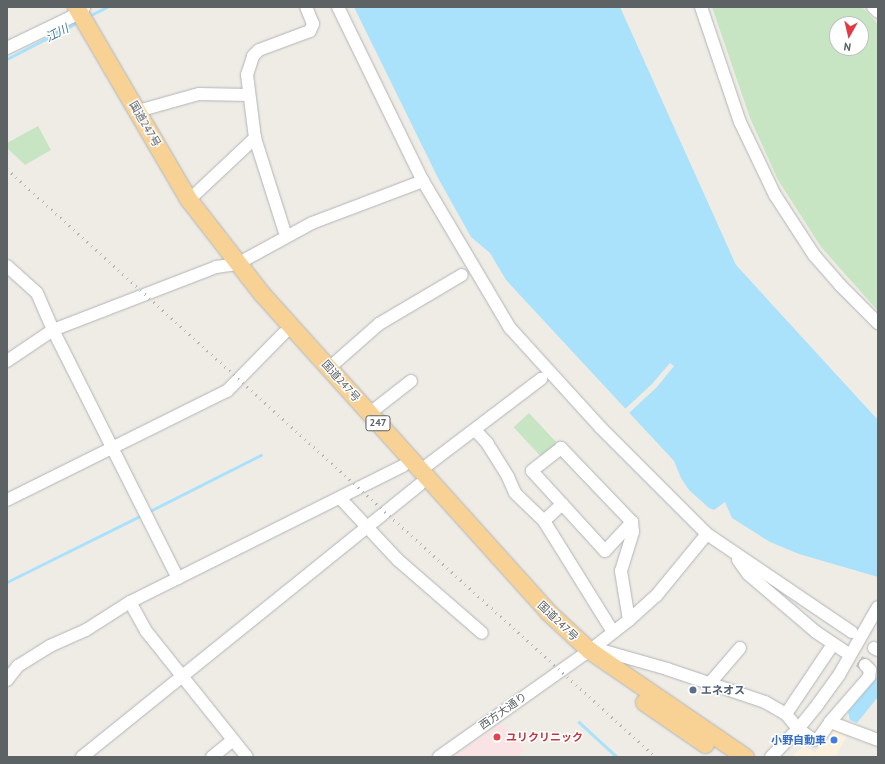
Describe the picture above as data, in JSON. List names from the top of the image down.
{
  "streets": {
    "highway": ["国道247号", "247"],
    "street": ["西方大通り"]
  },
  "crossings": [
    ["国道247号", "西方大通り"]
  ],
  "water": ["江川"],
  "places": ["エネオス", "ユリクリニック", "小野自動車"],
  "north": "bottom"
}
